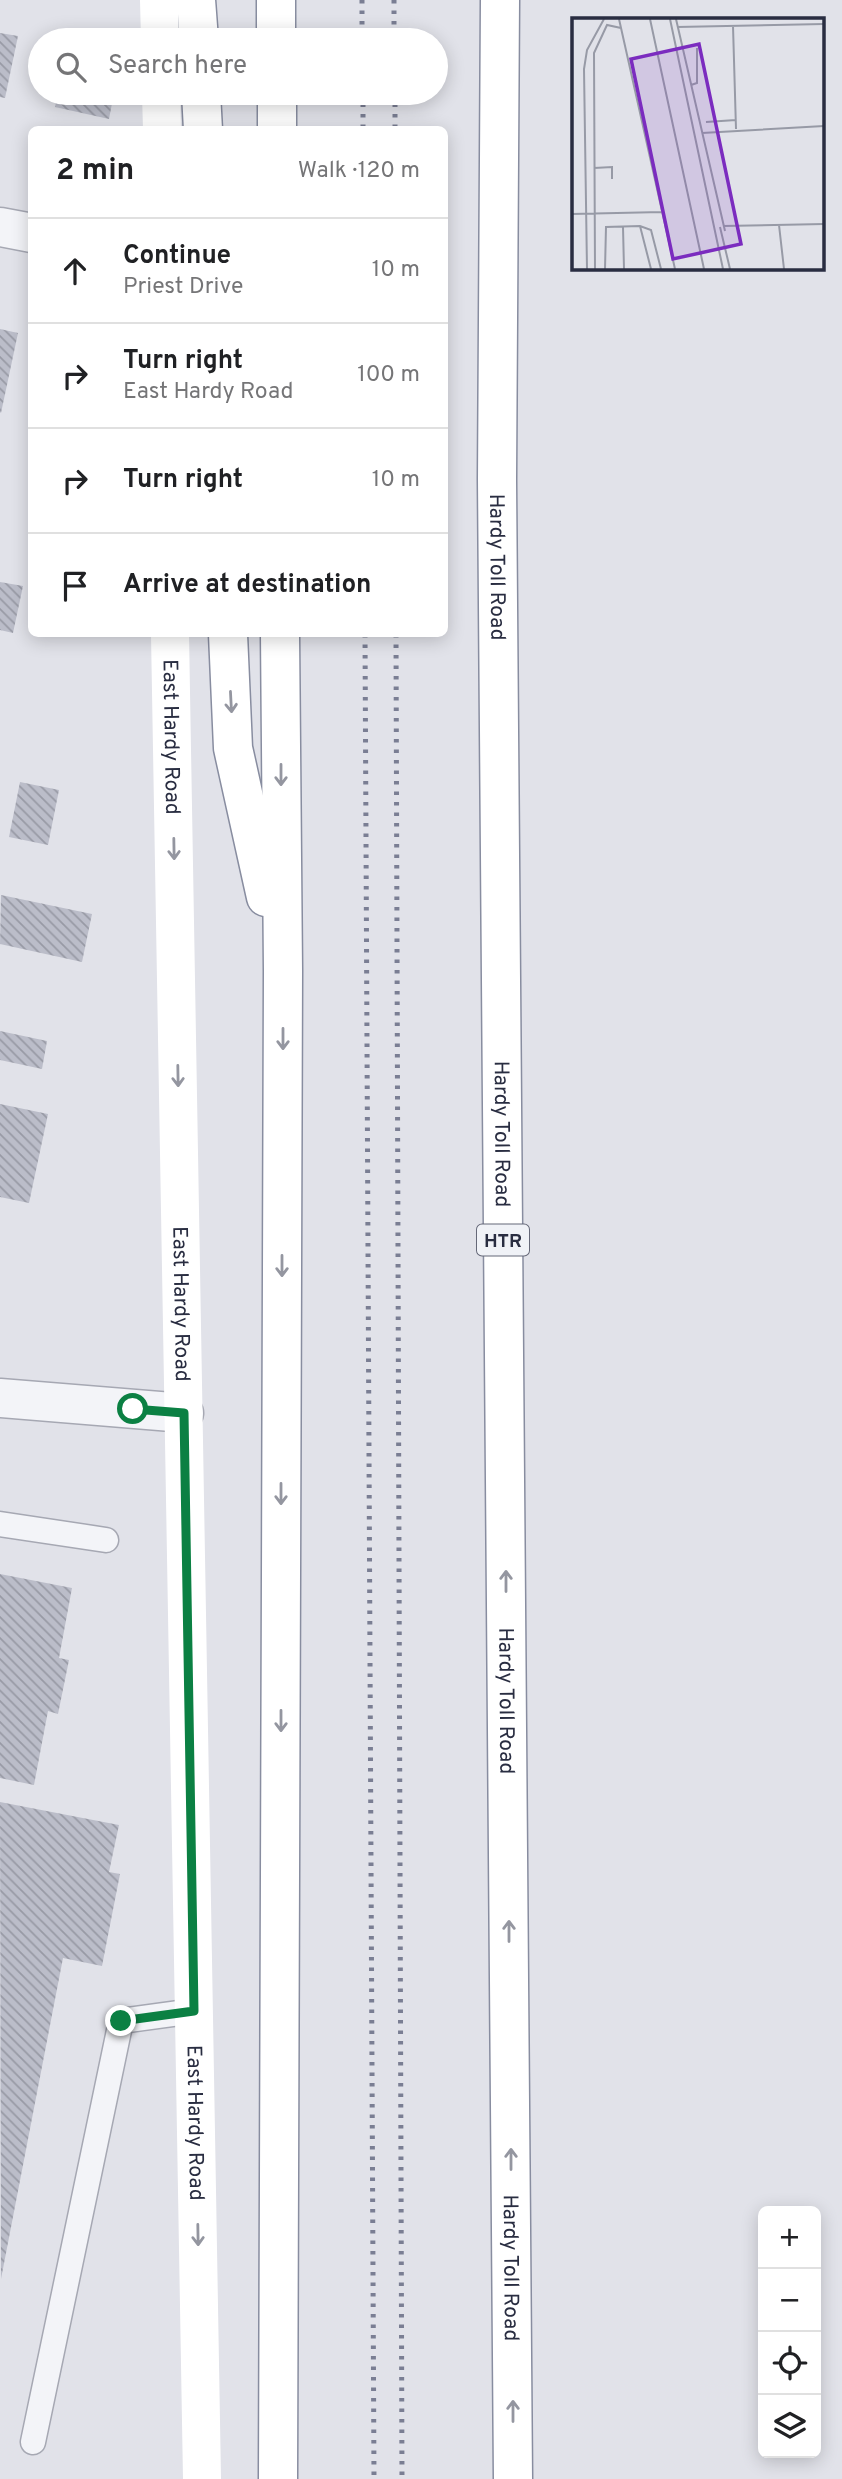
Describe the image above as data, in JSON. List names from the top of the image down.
{
  "streets": {
    "main road": ["Hardy Toll Road", "East Hardy Road", "HTR"]
  },
  "page": {
    "search": "Search here",
    "heading": ["2 min", "Walk · 120 m"],
    "list": [
      ["Continue", "Priest Drive", "10 m"],
      ["Turn right", "East Hardy Road", "100 m"],
      ["Turn right", "10 m"],
      "Arrive at destination"
    ],
    "map_buttons": ["+", "−"]
  }
}
